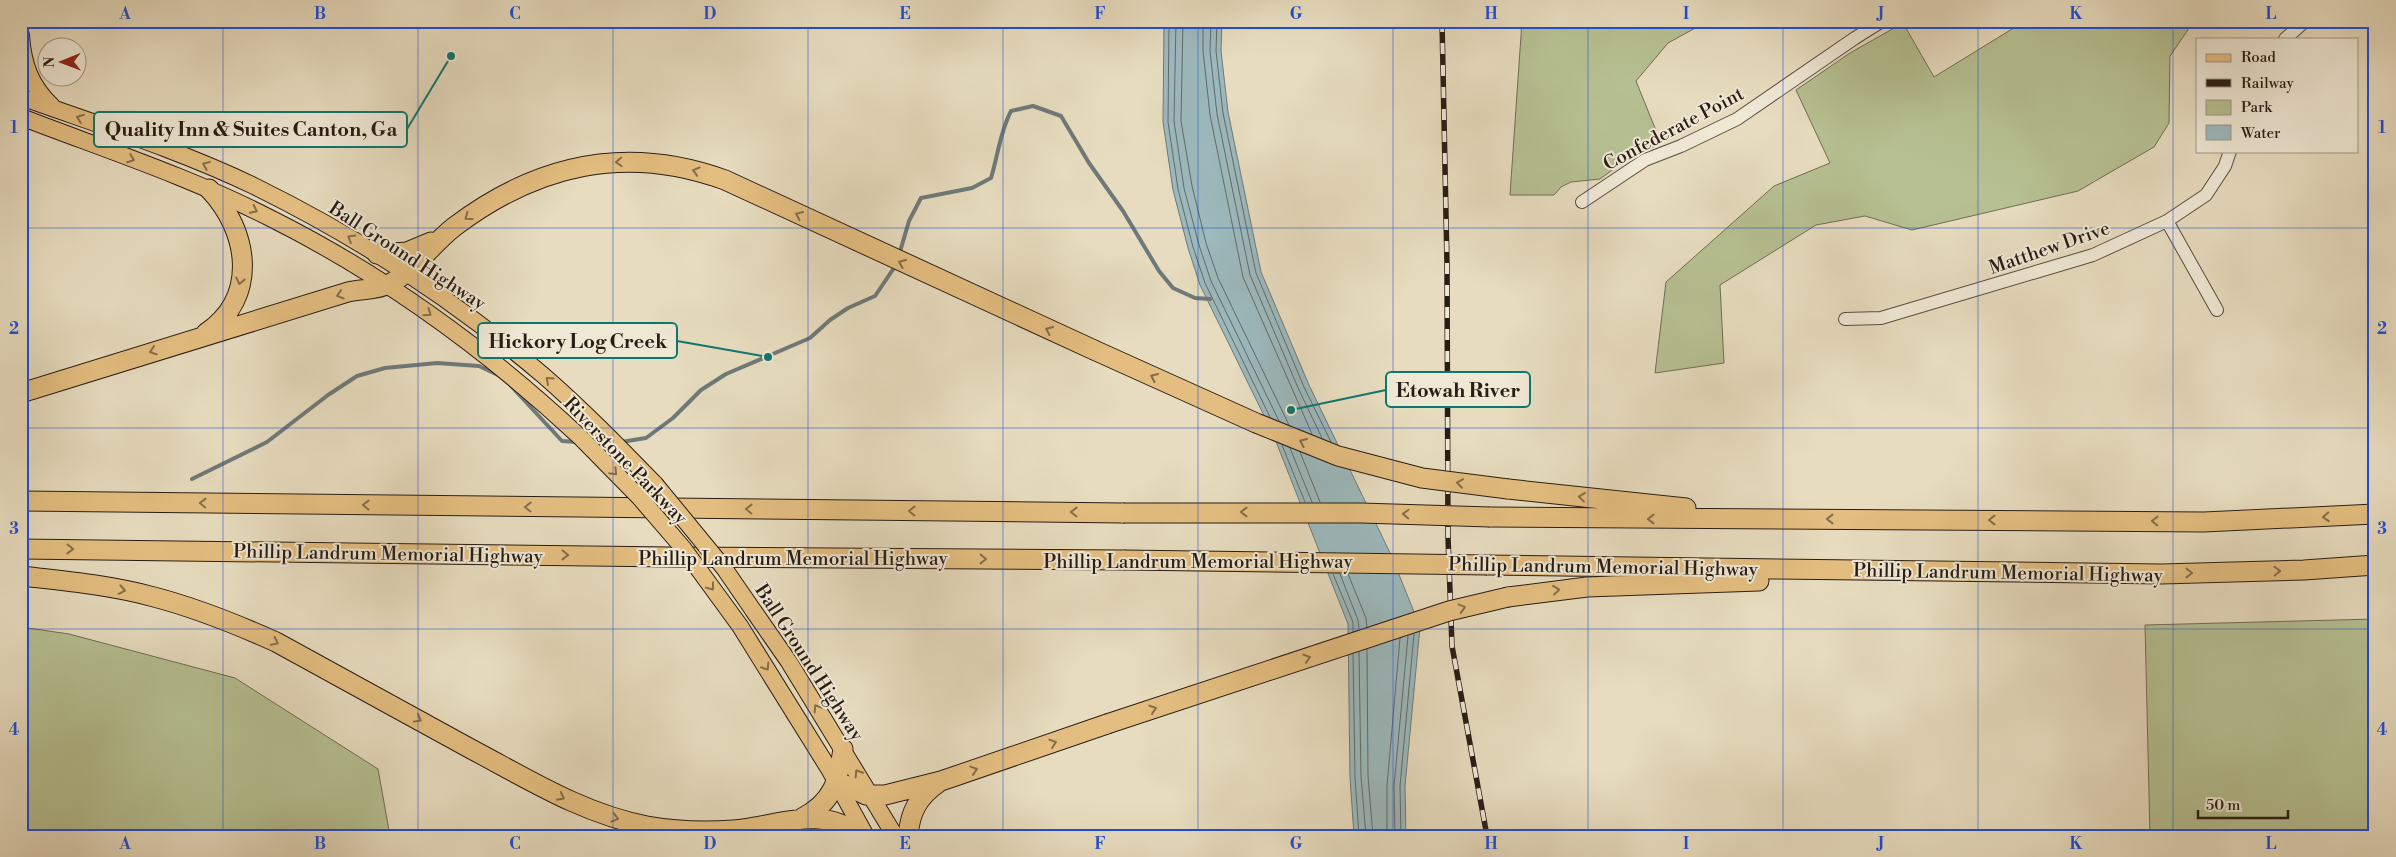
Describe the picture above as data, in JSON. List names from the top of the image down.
{
  "streets": {
    "highway": ["Phillip Landrum Memorial Highway"],
    "main road": ["Ball Ground Highway", "Riverstone Parkway"],
    "street": ["Confederate Point", "Matthew Drive"]
  },
  "crossings": [
    ["Ball Ground Highway", "Riverstone Parkway"]
  ],
  "one_way": ["Riverstone Parkway"],
  "places": ["Quality Inn & Suites Canton, Ga", "Hickory Log Creek", "Etowah River"],
  "legend": [
    "Road",
    "Railway",
    "Park",
    "Water"
  ],
  "scale_bar": "50 m",
  "north": "left",
  "grid": {
    "columns": [
      "A",
      "B",
      "C",
      "D",
      "E",
      "F",
      "G",
      "H",
      "I",
      "J",
      "K",
      "L"
    ],
    "rows": [
      "1",
      "2",
      "3",
      "4"
    ]
  }
}
